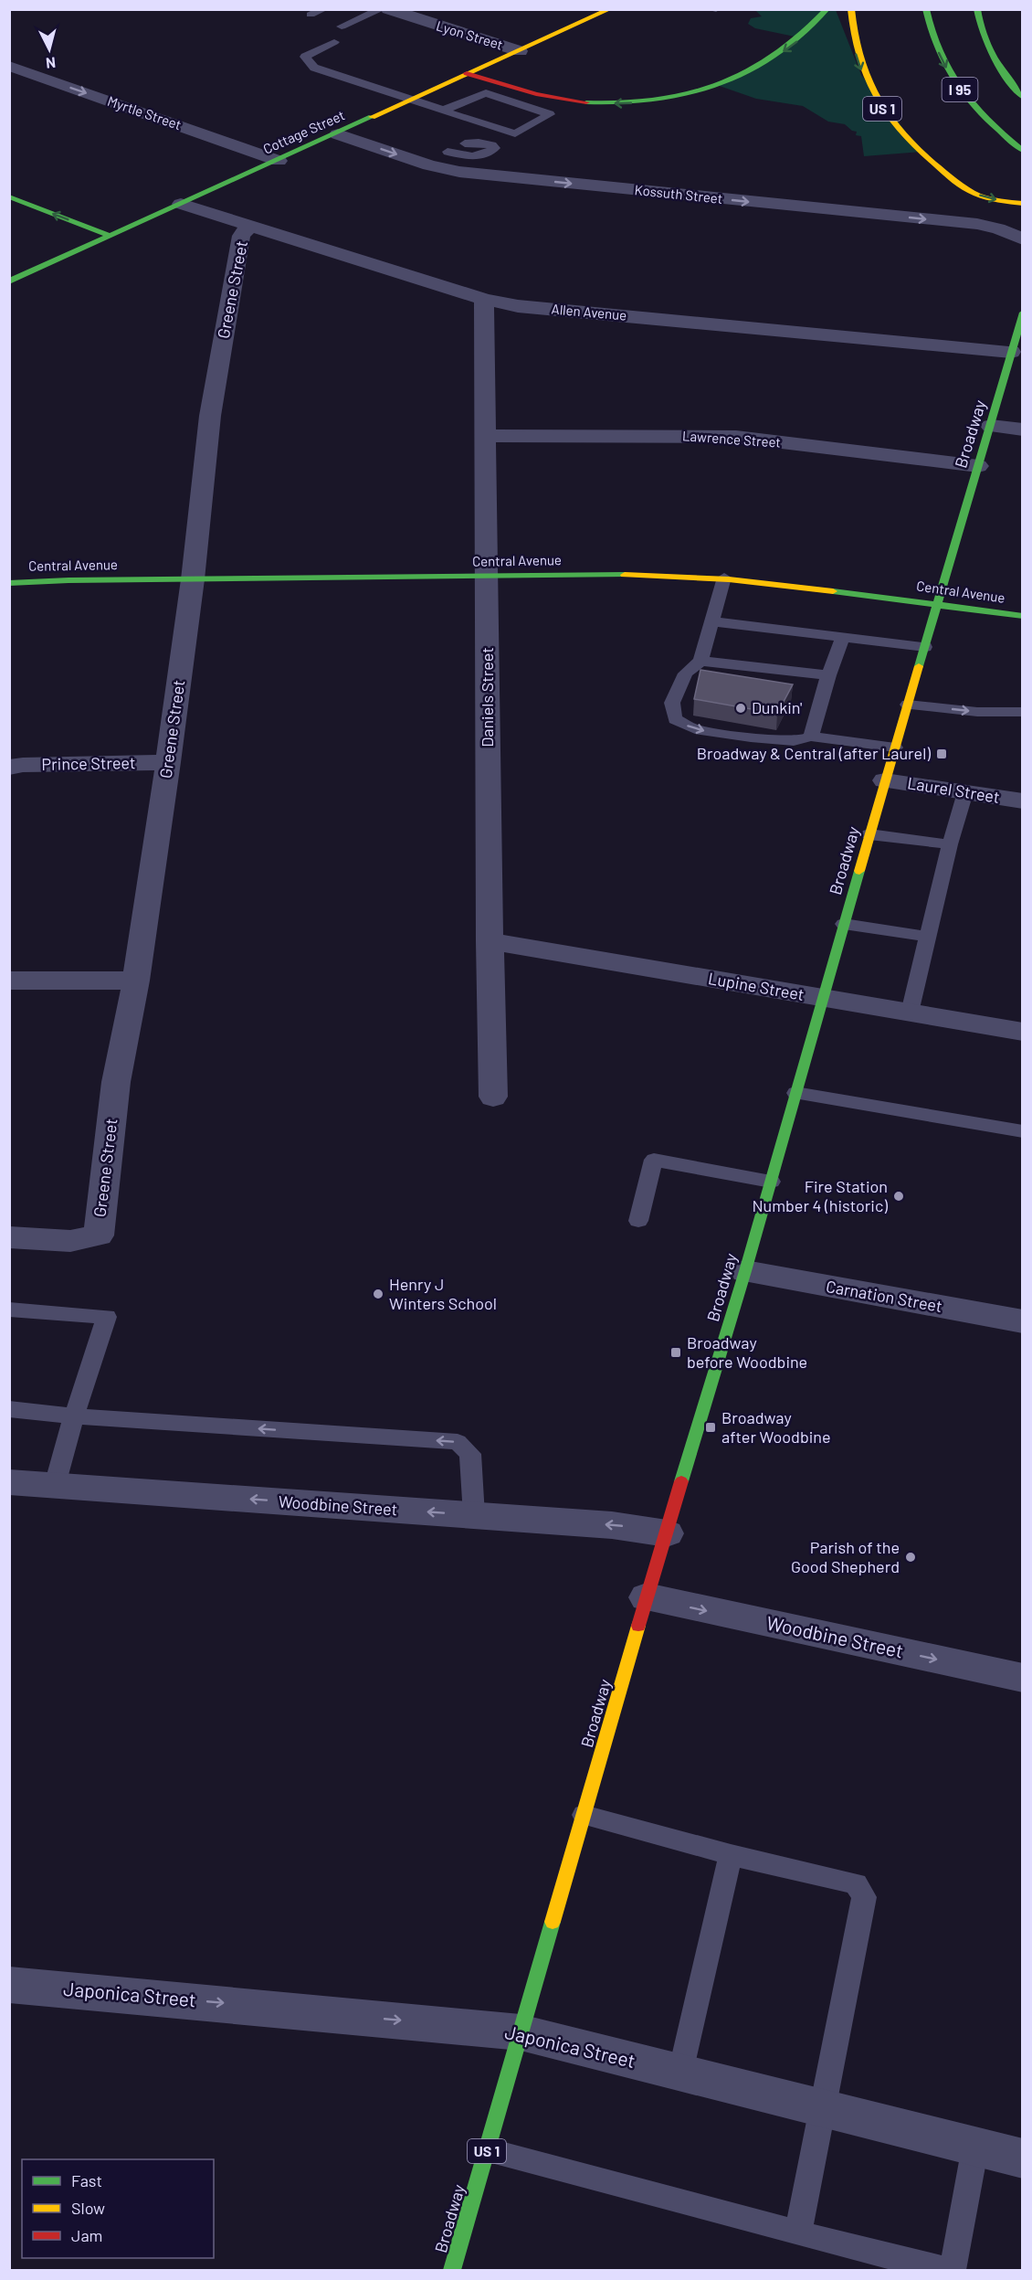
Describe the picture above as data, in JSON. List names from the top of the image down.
{
  "streets": {
    "main road": [
      "I 95",
      "US 1",
      "Cottage Street",
      "Broadway",
      "Central Avenue"
    ],
    "street": [
      "Lyon Street",
      "Myrtle Street",
      "Kossuth Street",
      "Greene Street",
      "Allen Avenue",
      "Lawrence Street",
      "Daniels Street",
      "Prince Street",
      "Laurel Street",
      "Lupine Street",
      "Carnation Street",
      "Woodbine Street",
      "Japonica Street"
    ]
  },
  "crossings": [
    ["Lyon Street", "Cottage Street"],
    ["Myrtle Street", "Cottage Street"],
    ["Cottage Street", "Kossuth Street"],
    ["Cottage Street", "Allen Avenue"],
    ["Greene Street", "Allen Avenue"],
    ["Greene Street", "Central Avenue"],
    ["Greene Street", "Prince Street"],
    ["Allen Avenue", "Broadway"],
    ["Allen Avenue", "Daniels Street"],
    ["Broadway", "Lawrence Street"],
    ["Broadway", "Central Avenue"],
    ["Broadway", "Laurel Street"],
    ["Broadway", "Lupine Street"],
    ["Broadway", "Carnation Street"],
    ["Broadway", "Woodbine Street"],
    ["Broadway", "Japonica Street"],
    ["Lawrence Street", "Daniels Street"],
    ["Central Avenue", "Daniels Street"],
    ["Daniels Street", "Lupine Street"]
  ],
  "one_way": ["Myrtle Street", "Kossuth Street", "Japonica Street"],
  "places": {
    "other": [
      "Dunkin'",
      "Fire Station Number 4 (historic)",
      "Henry J Winters School",
      "Parish of the Good Shepherd"
    ],
    "transit": ["Broadway & Central (after Laurel)", "Broadway before Woodbine", "Broadway after Woodbine"]
  },
  "legend": ["Fast", "Slow", "Jam"],
  "north": "bottom"
}
